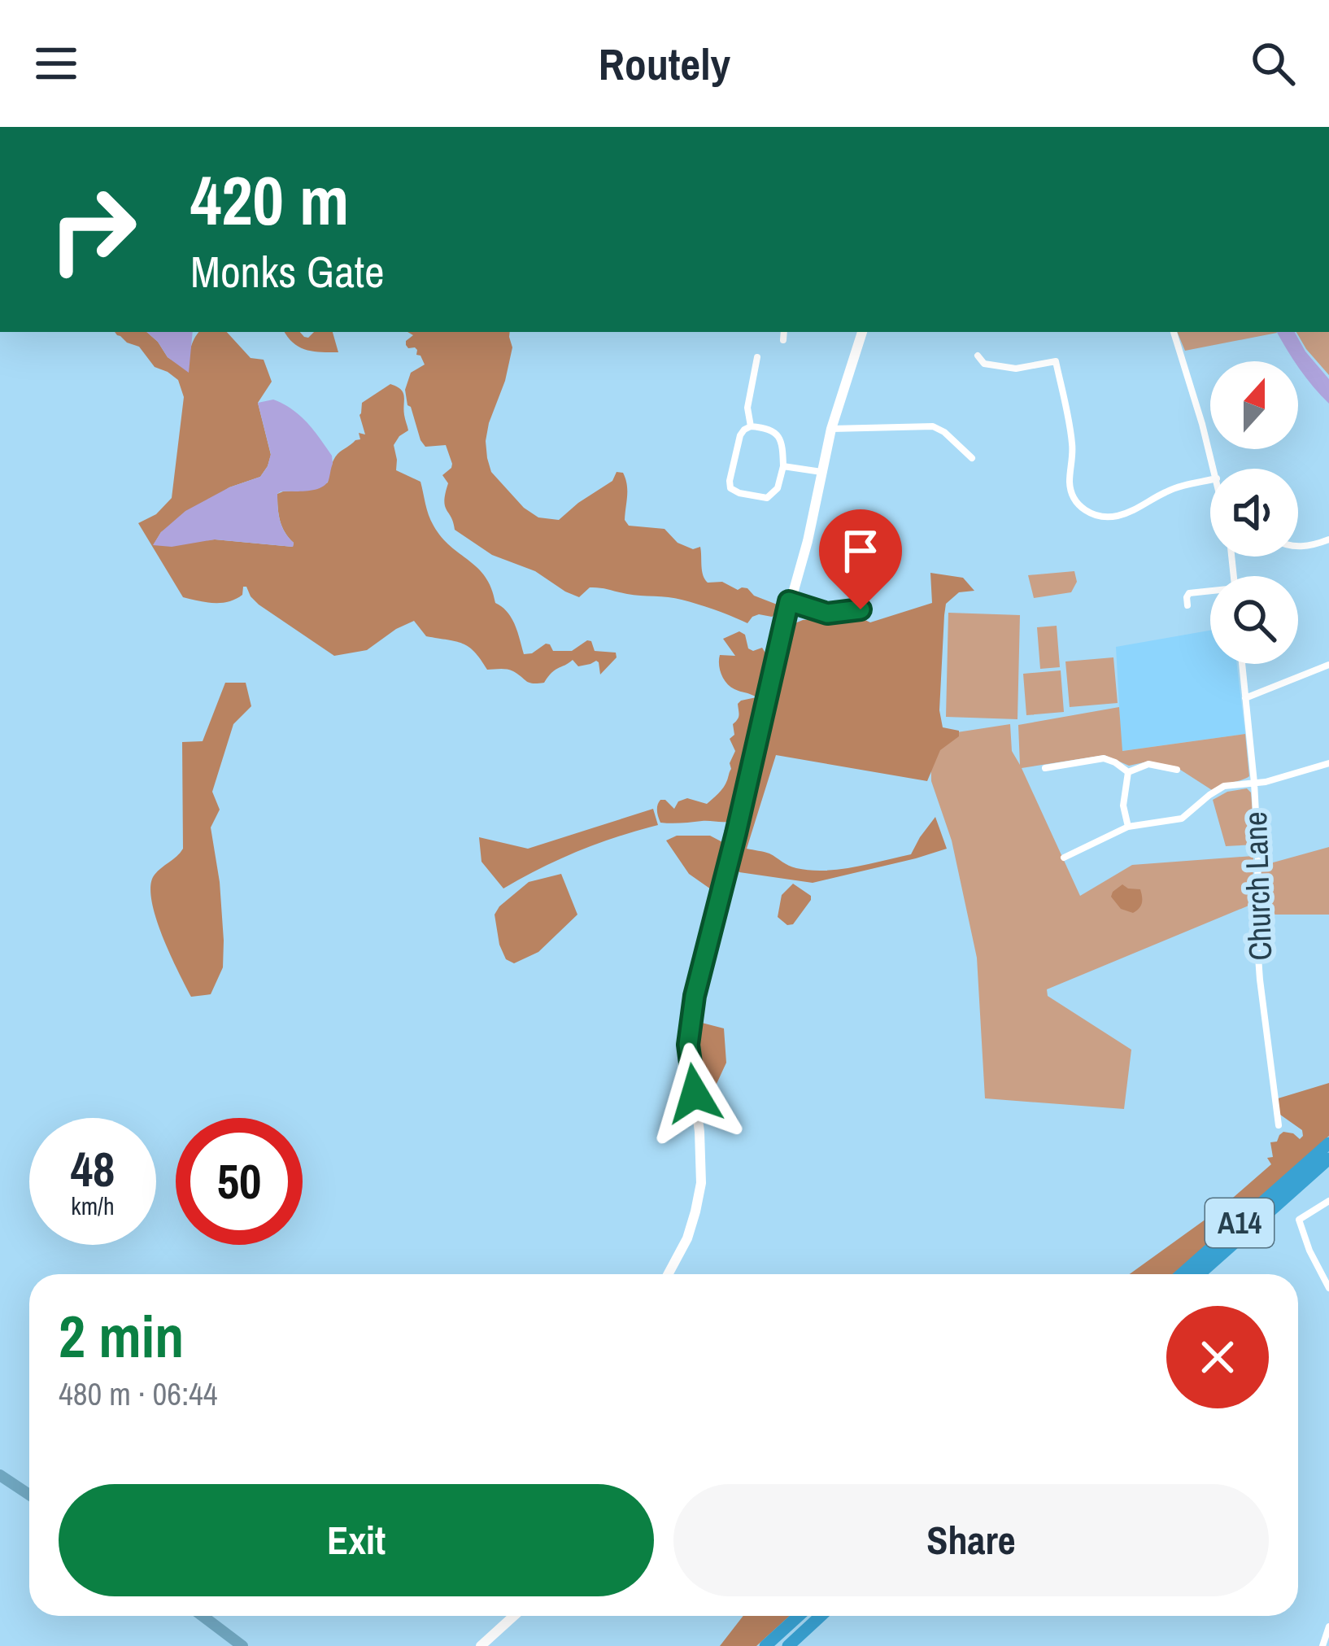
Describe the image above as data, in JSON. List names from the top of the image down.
{
  "streets": {
    "highway": ["A14"],
    "street": ["Church Lane"]
  },
  "north": "top",
  "page": {
    "header": "Routely",
    "turn": ["420 m", "Monks Gate"],
    "speed": "48 km/h",
    "limit": "50",
    "heading": ["2 min", "480 m · 06:44"],
    "buttons": ["Exit", "Share"]
  }
}
